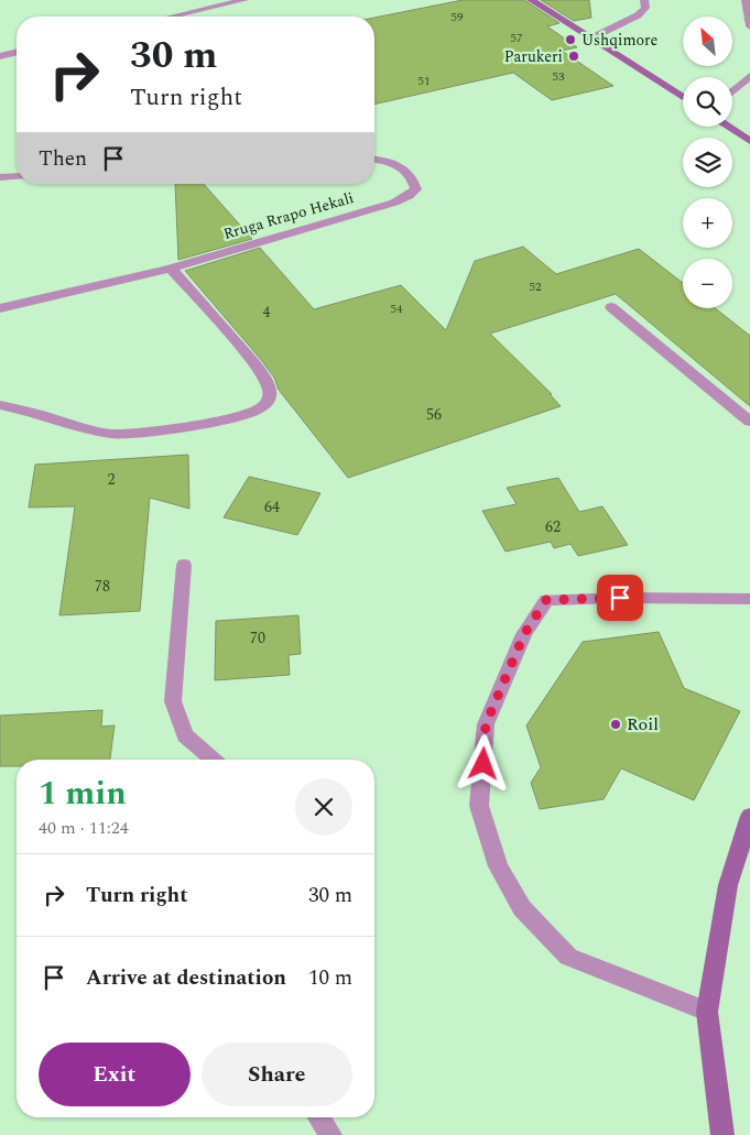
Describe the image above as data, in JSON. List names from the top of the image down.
{
  "streets": {
    "street": ["Rruga Rrapo Hekali"]
  },
  "places": ["Ushqimore", "Parukeri", "Roil"],
  "house_numbers": [
    "59",
    "57",
    "53",
    "51",
    "52",
    "54",
    "4",
    "56",
    "2",
    "64",
    "62",
    "78",
    "70"
  ],
  "north": "top left",
  "page": {
    "map_buttons": ["+", "−"],
    "turn": ["30 m", "Turn right"],
    "then": "Then",
    "heading": ["1 min", "40 m · 11:24"],
    "list": [
      {
        "name": "Turn right",
        "value": "30 m"
      },
      {
        "name": "Arrive at destination",
        "value": "10 m"
      }
    ],
    "buttons": ["Exit", "Share"]
  }
}
